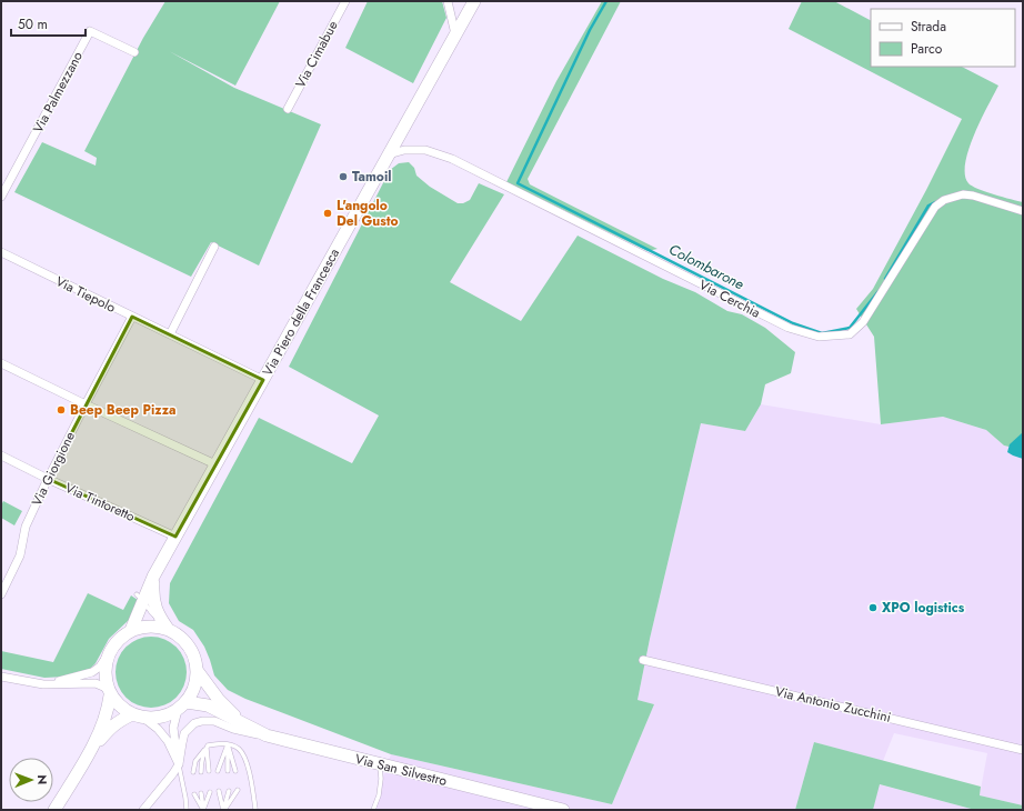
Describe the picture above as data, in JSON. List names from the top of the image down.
{
  "streets": {
    "main road": ["Via Piero della Francesca", "Via San Silvestro"],
    "street": [
      "Via Cimabue",
      "Via Palmezzano",
      "Via Tiepolo",
      "Via Cerchia",
      "Via Giorgione",
      "Via Tintoretto",
      "Via Antonio Zucchini"
    ]
  },
  "crossings": [
    ["Via Tiepolo", "Via Piero della Francesca"],
    ["Via Tiepolo", "Via Giorgione"],
    ["Via Cerchia", "Via Piero della Francesca"],
    ["Via Piero della Francesca", "Via Tintoretto"],
    ["Via Piero della Francesca", "Via San Silvestro"],
    ["Via Giorgione", "Via Tintoretto"]
  ],
  "water": ["Colombarone"],
  "places": [
    "Tamoil",
    "L'angolo Del Gusto",
    "Beep Beep Pizza",
    "XPO logistics"
  ],
  "legend": ["Strada", "Parco"],
  "scale_bar": "50 m",
  "north": "right"
}
